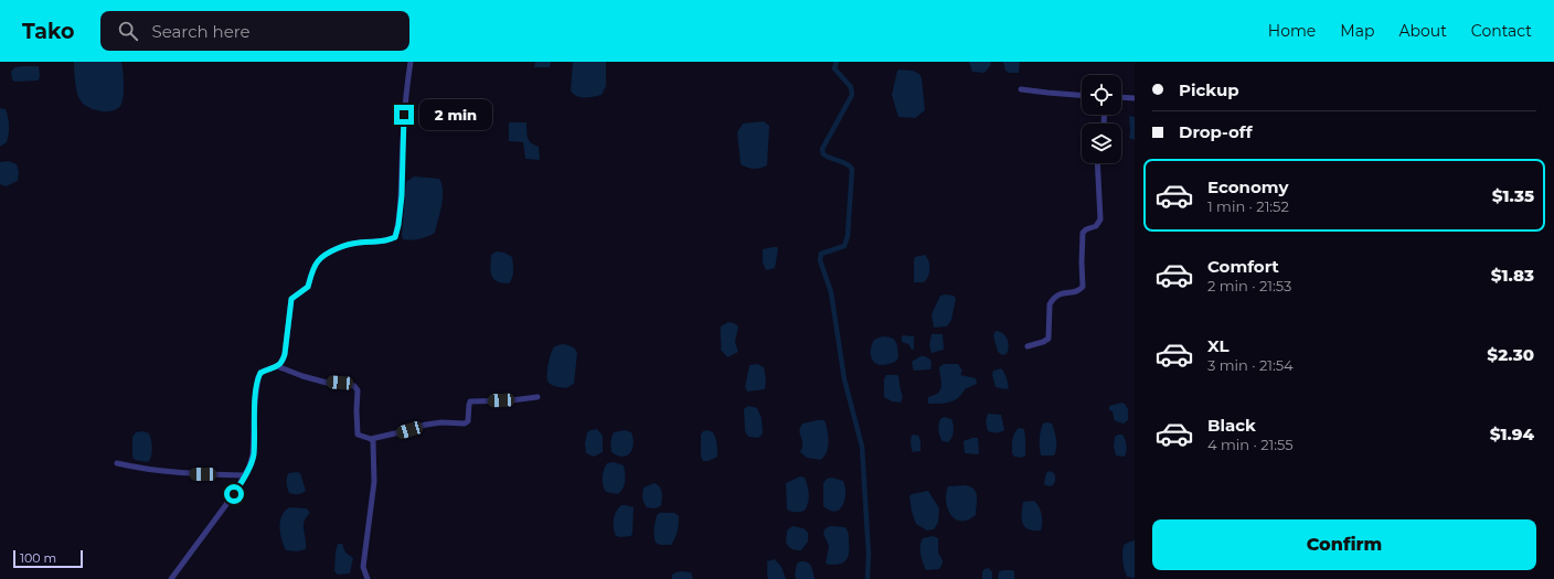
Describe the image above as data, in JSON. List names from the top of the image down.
{
  "scale_bar": "100 m",
  "page": {
    "header": "Tako",
    "search": "Search here",
    "nav": [
      "Home",
      "Map",
      "About",
      "Contact"
    ],
    "banner": ["Pickup", "Drop-off"],
    "bubble": "2 min",
    "list": [
      {
        "name": "Economy",
        "note": "1 min · 21:52",
        "value": "$1.35"
      },
      {
        "name": "Comfort",
        "note": "2 min · 21:53",
        "value": "$1.83"
      },
      {
        "name": "XL",
        "note": "3 min · 21:54",
        "value": "$2.30"
      },
      {
        "name": "Black",
        "note": "4 min · 21:55",
        "value": "$1.94"
      }
    ],
    "buttons": "Confirm",
    "scale": "100 m"
  }
}
